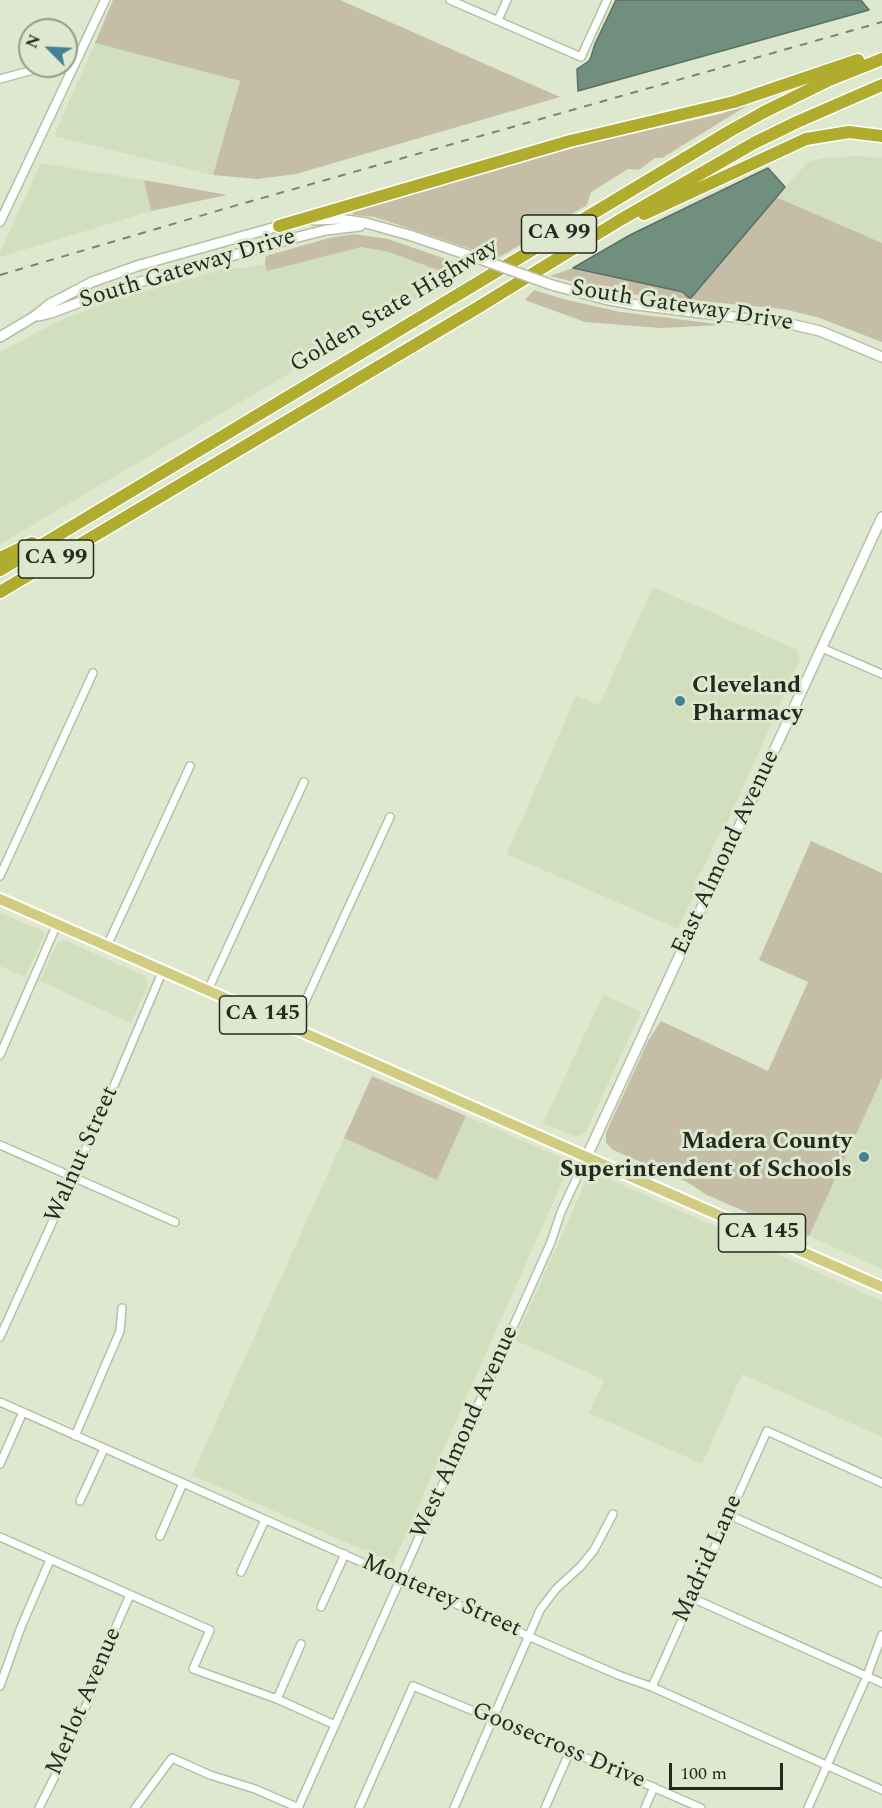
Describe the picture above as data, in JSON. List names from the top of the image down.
{
  "streets": {
    "highway": ["CA 99", "Golden State Highway"],
    "main road": ["South Gateway Drive", "East Almond Avenue", "CA 145"],
    "street": [
      "Walnut Street",
      "West Almond Avenue",
      "Madrid Lane",
      "Monterey Street",
      "Merlot Avenue",
      "Goosecross Drive"
    ]
  },
  "crossings": [
    ["East Almond Avenue", "CA 145"],
    ["East Almond Avenue", "West Almond Avenue"],
    ["CA 145", "Walnut Street"],
    ["CA 145", "West Almond Avenue"],
    ["West Almond Avenue", "Monterey Street"],
    ["Madrid Lane", "Monterey Street"]
  ],
  "places": ["Cleveland Pharmacy", "Madera County Superintendent of Schools"],
  "scale_bar": "100 m",
  "north": "top left"
}
